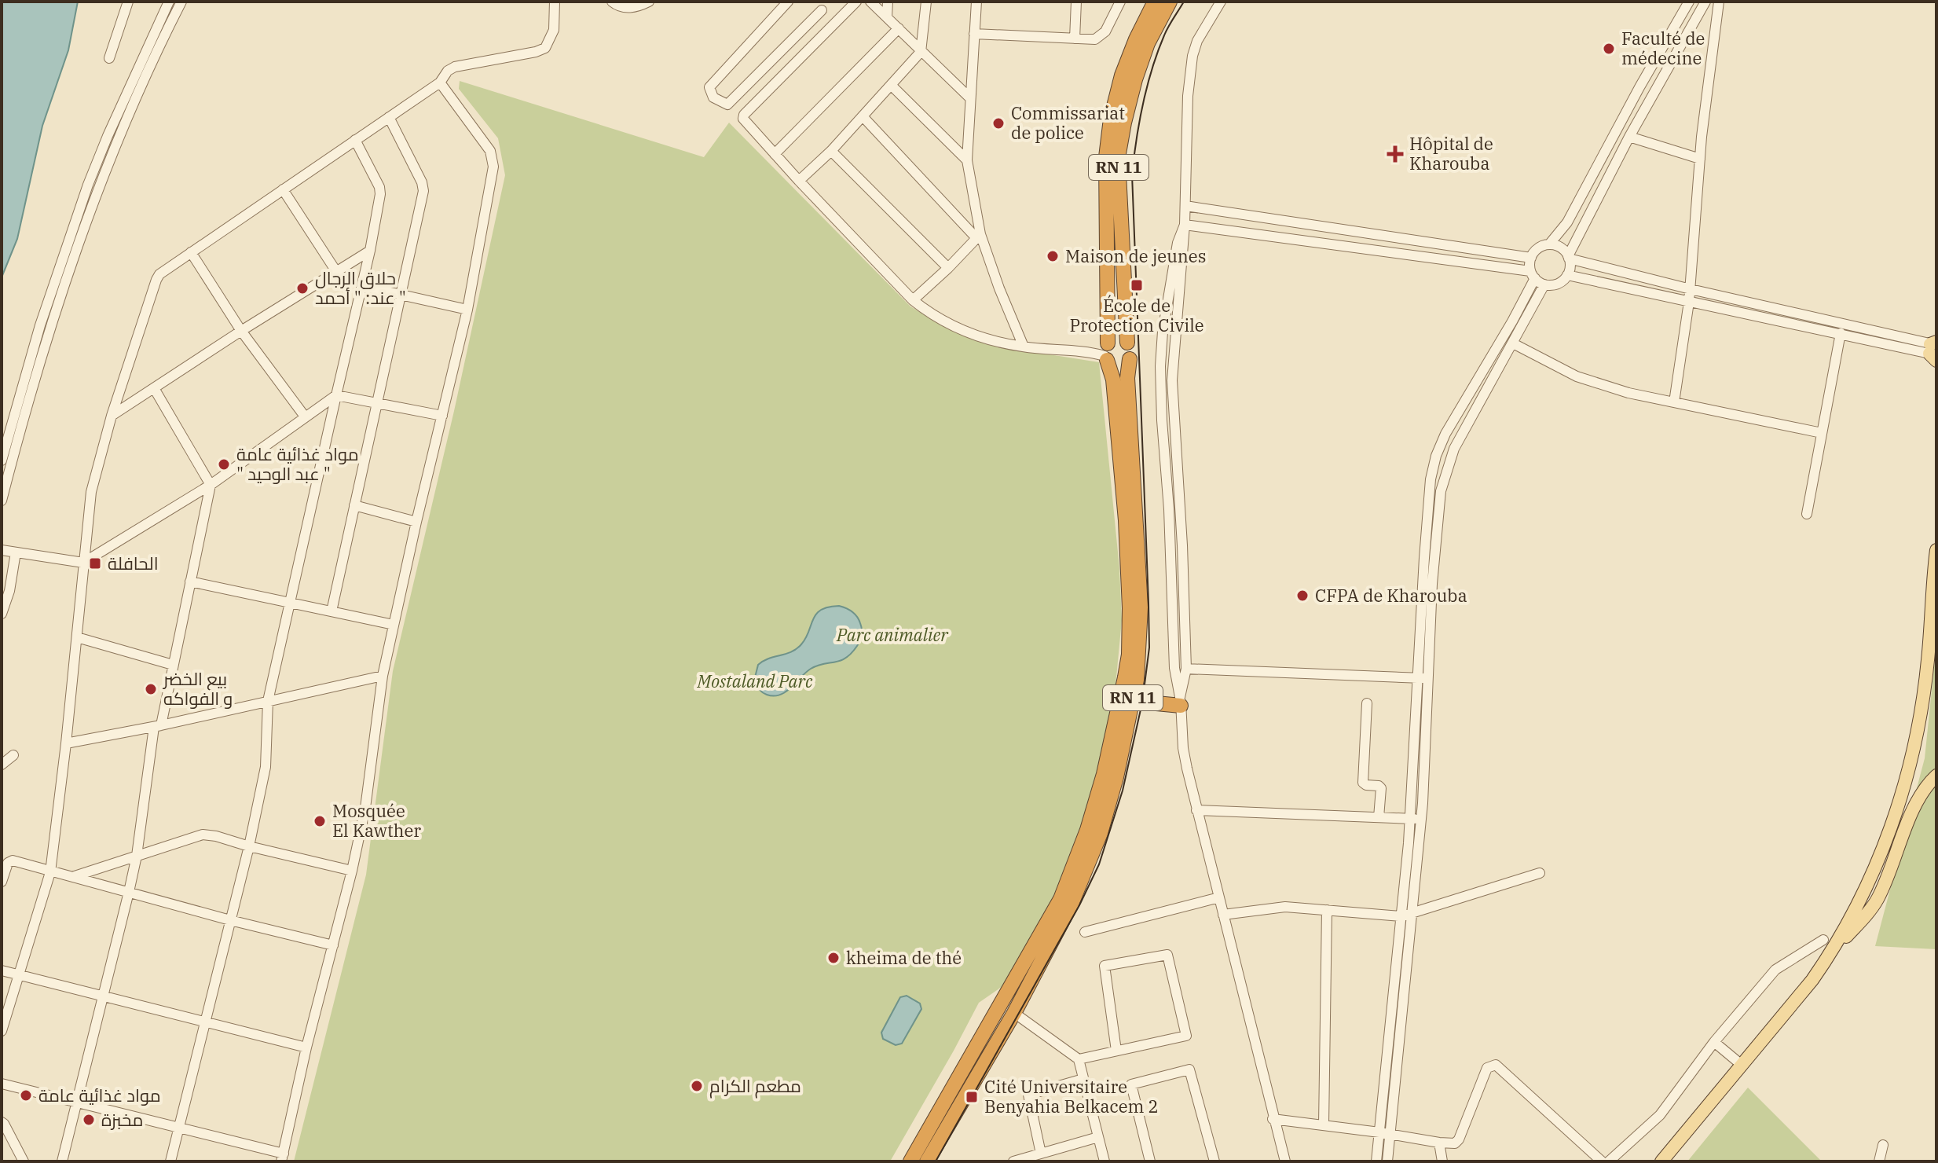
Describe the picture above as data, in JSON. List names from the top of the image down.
{
  "streets": {
    "highway": ["RN 11"]
  },
  "parks": ["Parc animalier", "Mostaland Parc"],
  "places": {
    "other": [
      "Faculté de médecine",
      "Commissariat de police",
      "Maison de jeunes",
      "حلاق الرجال عند: \" أحمد \"",
      "مواد غذائية عامة \" عبد الوحيد \"",
      "CFPA de Kharouba",
      "بيع الخضر و الفواكه",
      "Mosquée El Kawther",
      "kheima de thé",
      "مطعم الكرام",
      "مواد غذائية عامة",
      "مخبزة"
    ],
    "health": ["Hôpital de Kharouba"],
    "transit": ["École de Protection Civile", "الحافلة", "Cité Universitaire Benyahia Belkacem 2"]
  }
}
